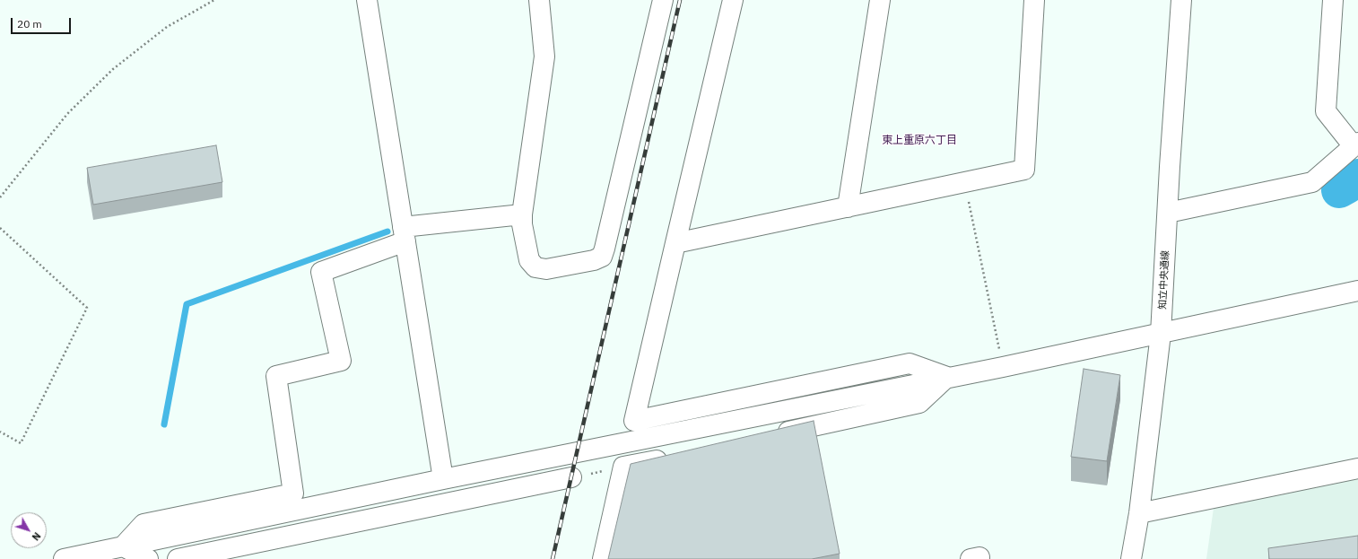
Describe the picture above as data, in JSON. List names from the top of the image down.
{
  "streets": {
    "street": ["知立中央通線"]
  },
  "districts": ["東上重原六丁目"],
  "scale_bar": "20 m",
  "north": "bottom right"
}
